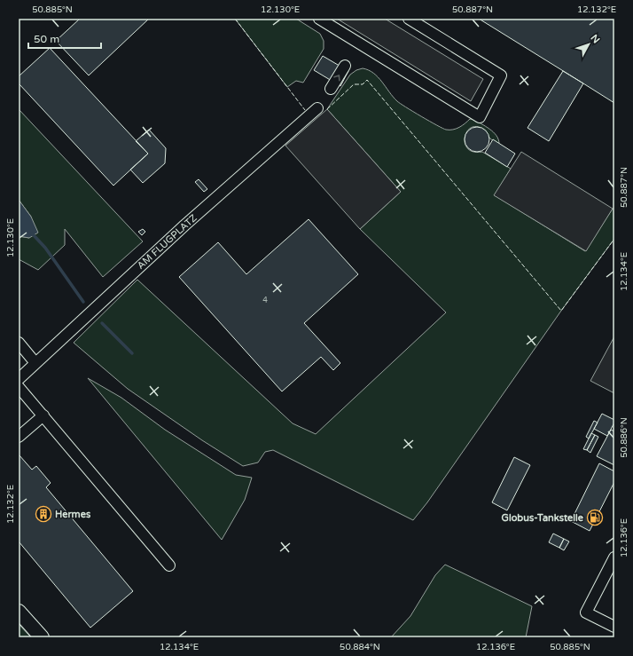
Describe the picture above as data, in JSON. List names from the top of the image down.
{
  "streets": {
    "street": ["AM FLUGPLATZ"]
  },
  "places": {
    "building": ["Hermes"],
    "fuel station": ["Globus-Tankstelle"]
  },
  "house_numbers": ["4"],
  "scale_bar": "50 m",
  "north": "top right",
  "coordinates": [
    "50.885°N",
    "12.130°E",
    "50.887°N",
    "12.132°E",
    "12.134°E",
    "50.886°N",
    "12.136°E",
    "50.884°N"
  ]
}
